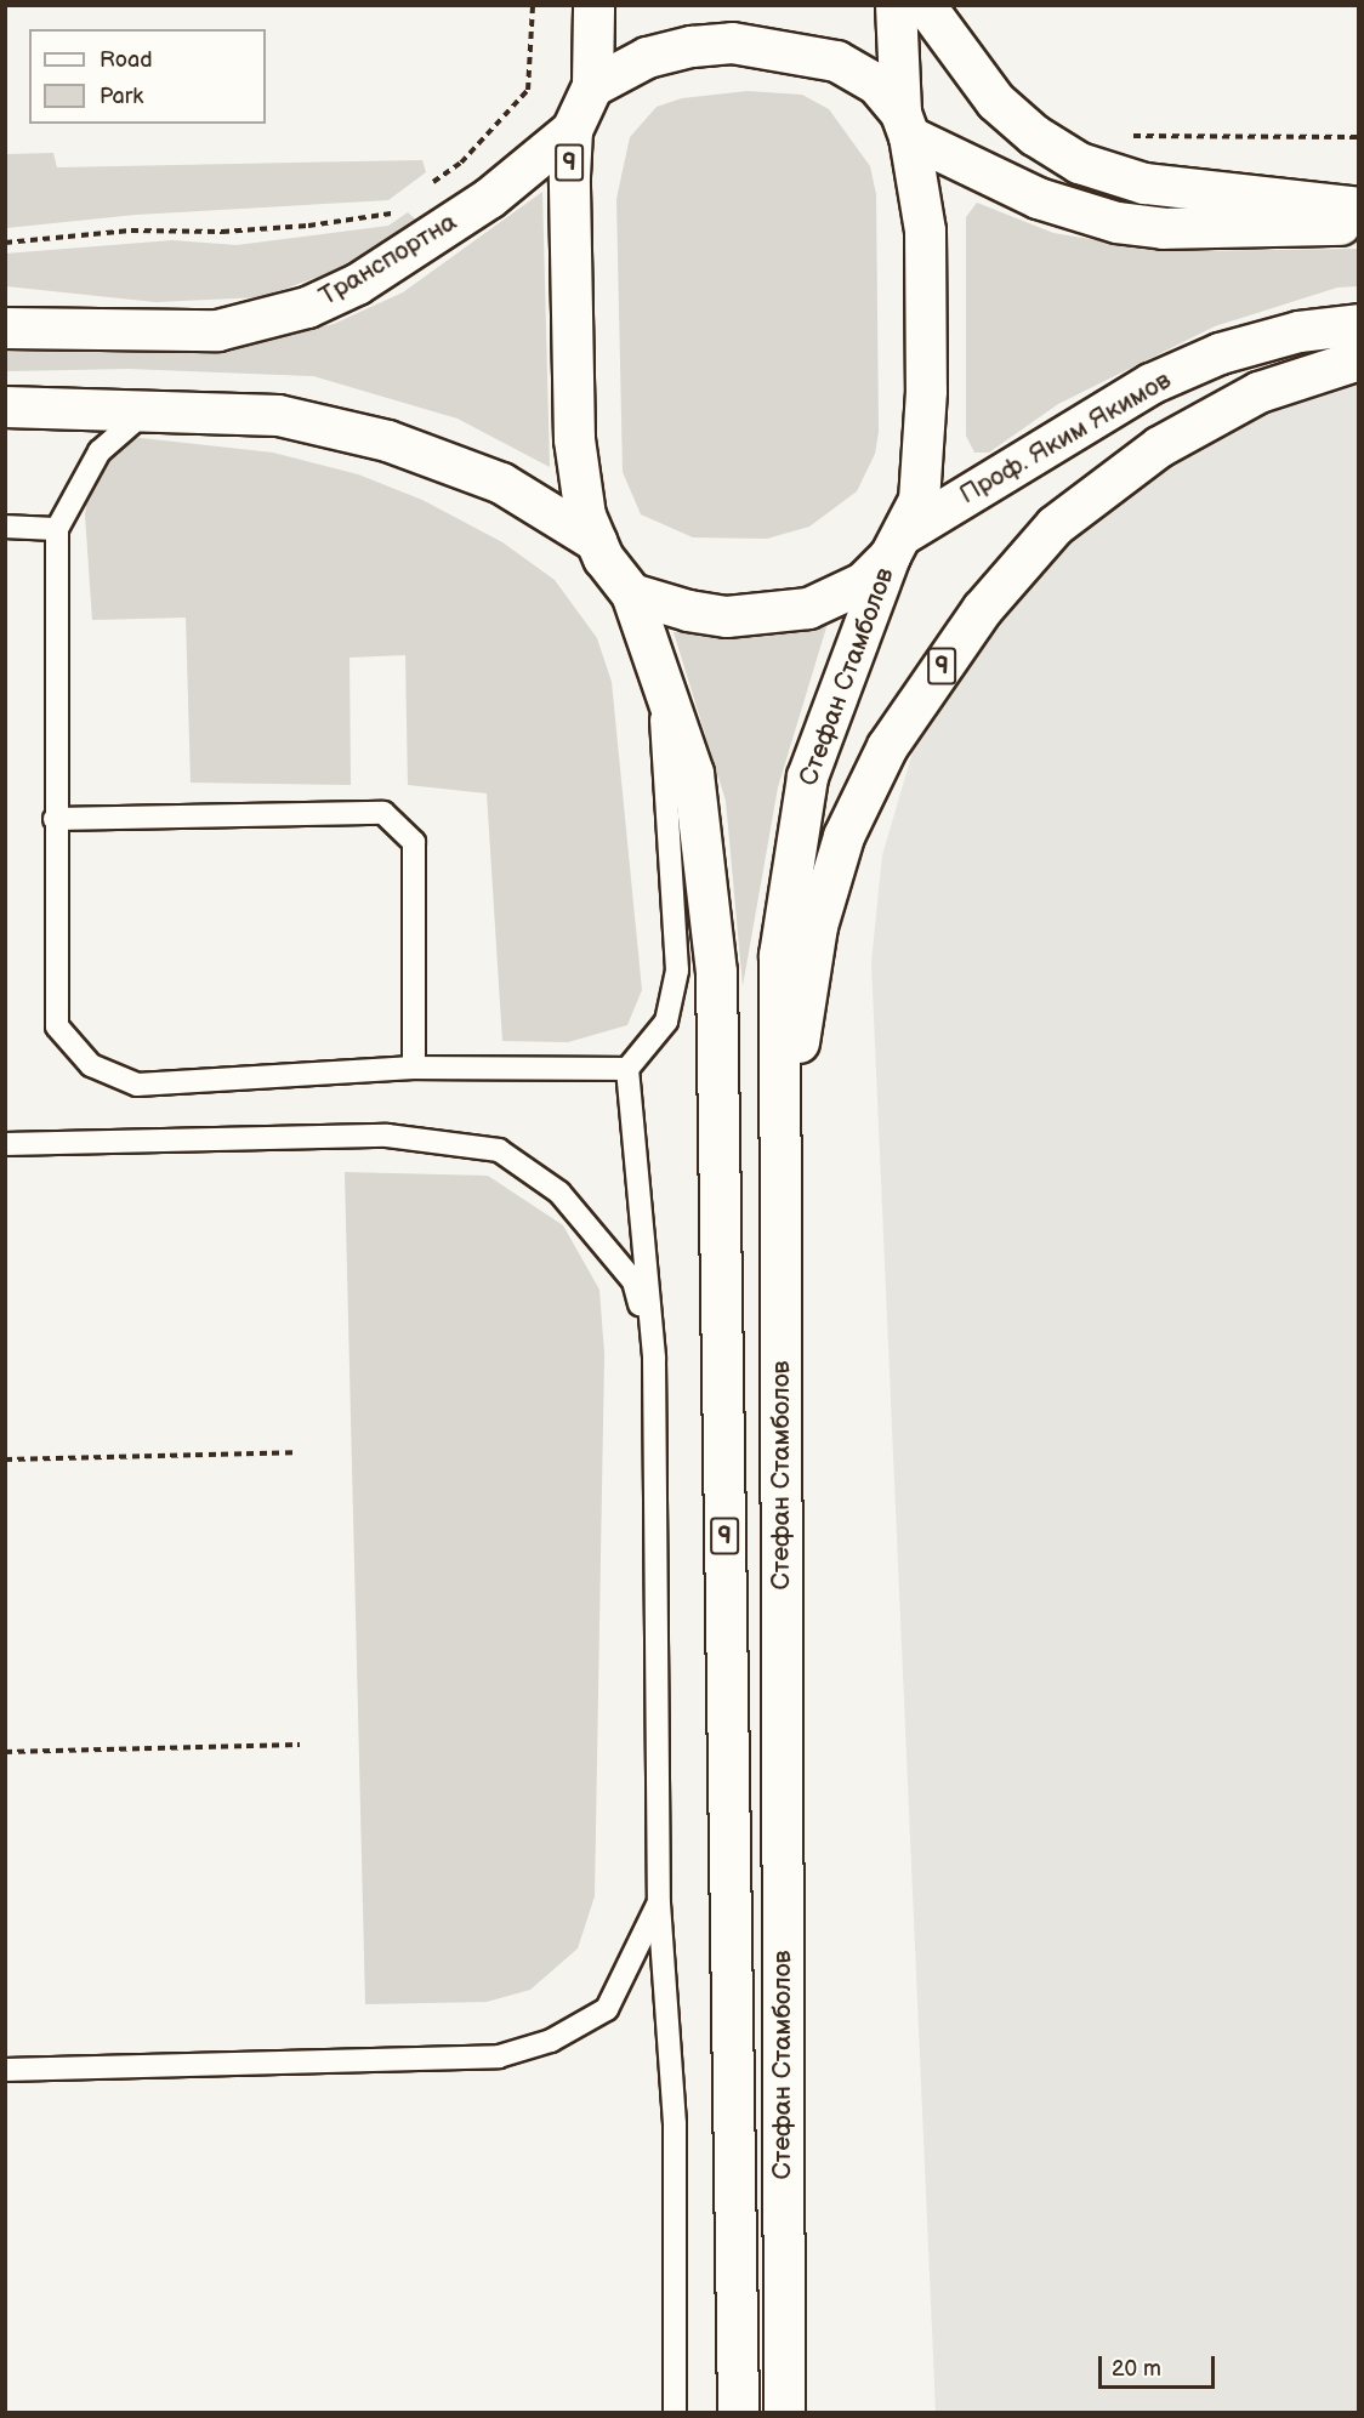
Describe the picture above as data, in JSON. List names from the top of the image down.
{
  "streets": {
    "main road": [
      "9",
      "Транспортна",
      "Проф. Яким Якимов",
      "Стефан Стамболов"
    ]
  },
  "crossings": [
    ["9", "Транспортна"],
    ["9", "Стефан Стамболов"],
    ["Проф. Яким Якимов", "Стефан Стамболов"]
  ],
  "legend": ["Road", "Park"],
  "scale_bar": "20 m"
}
